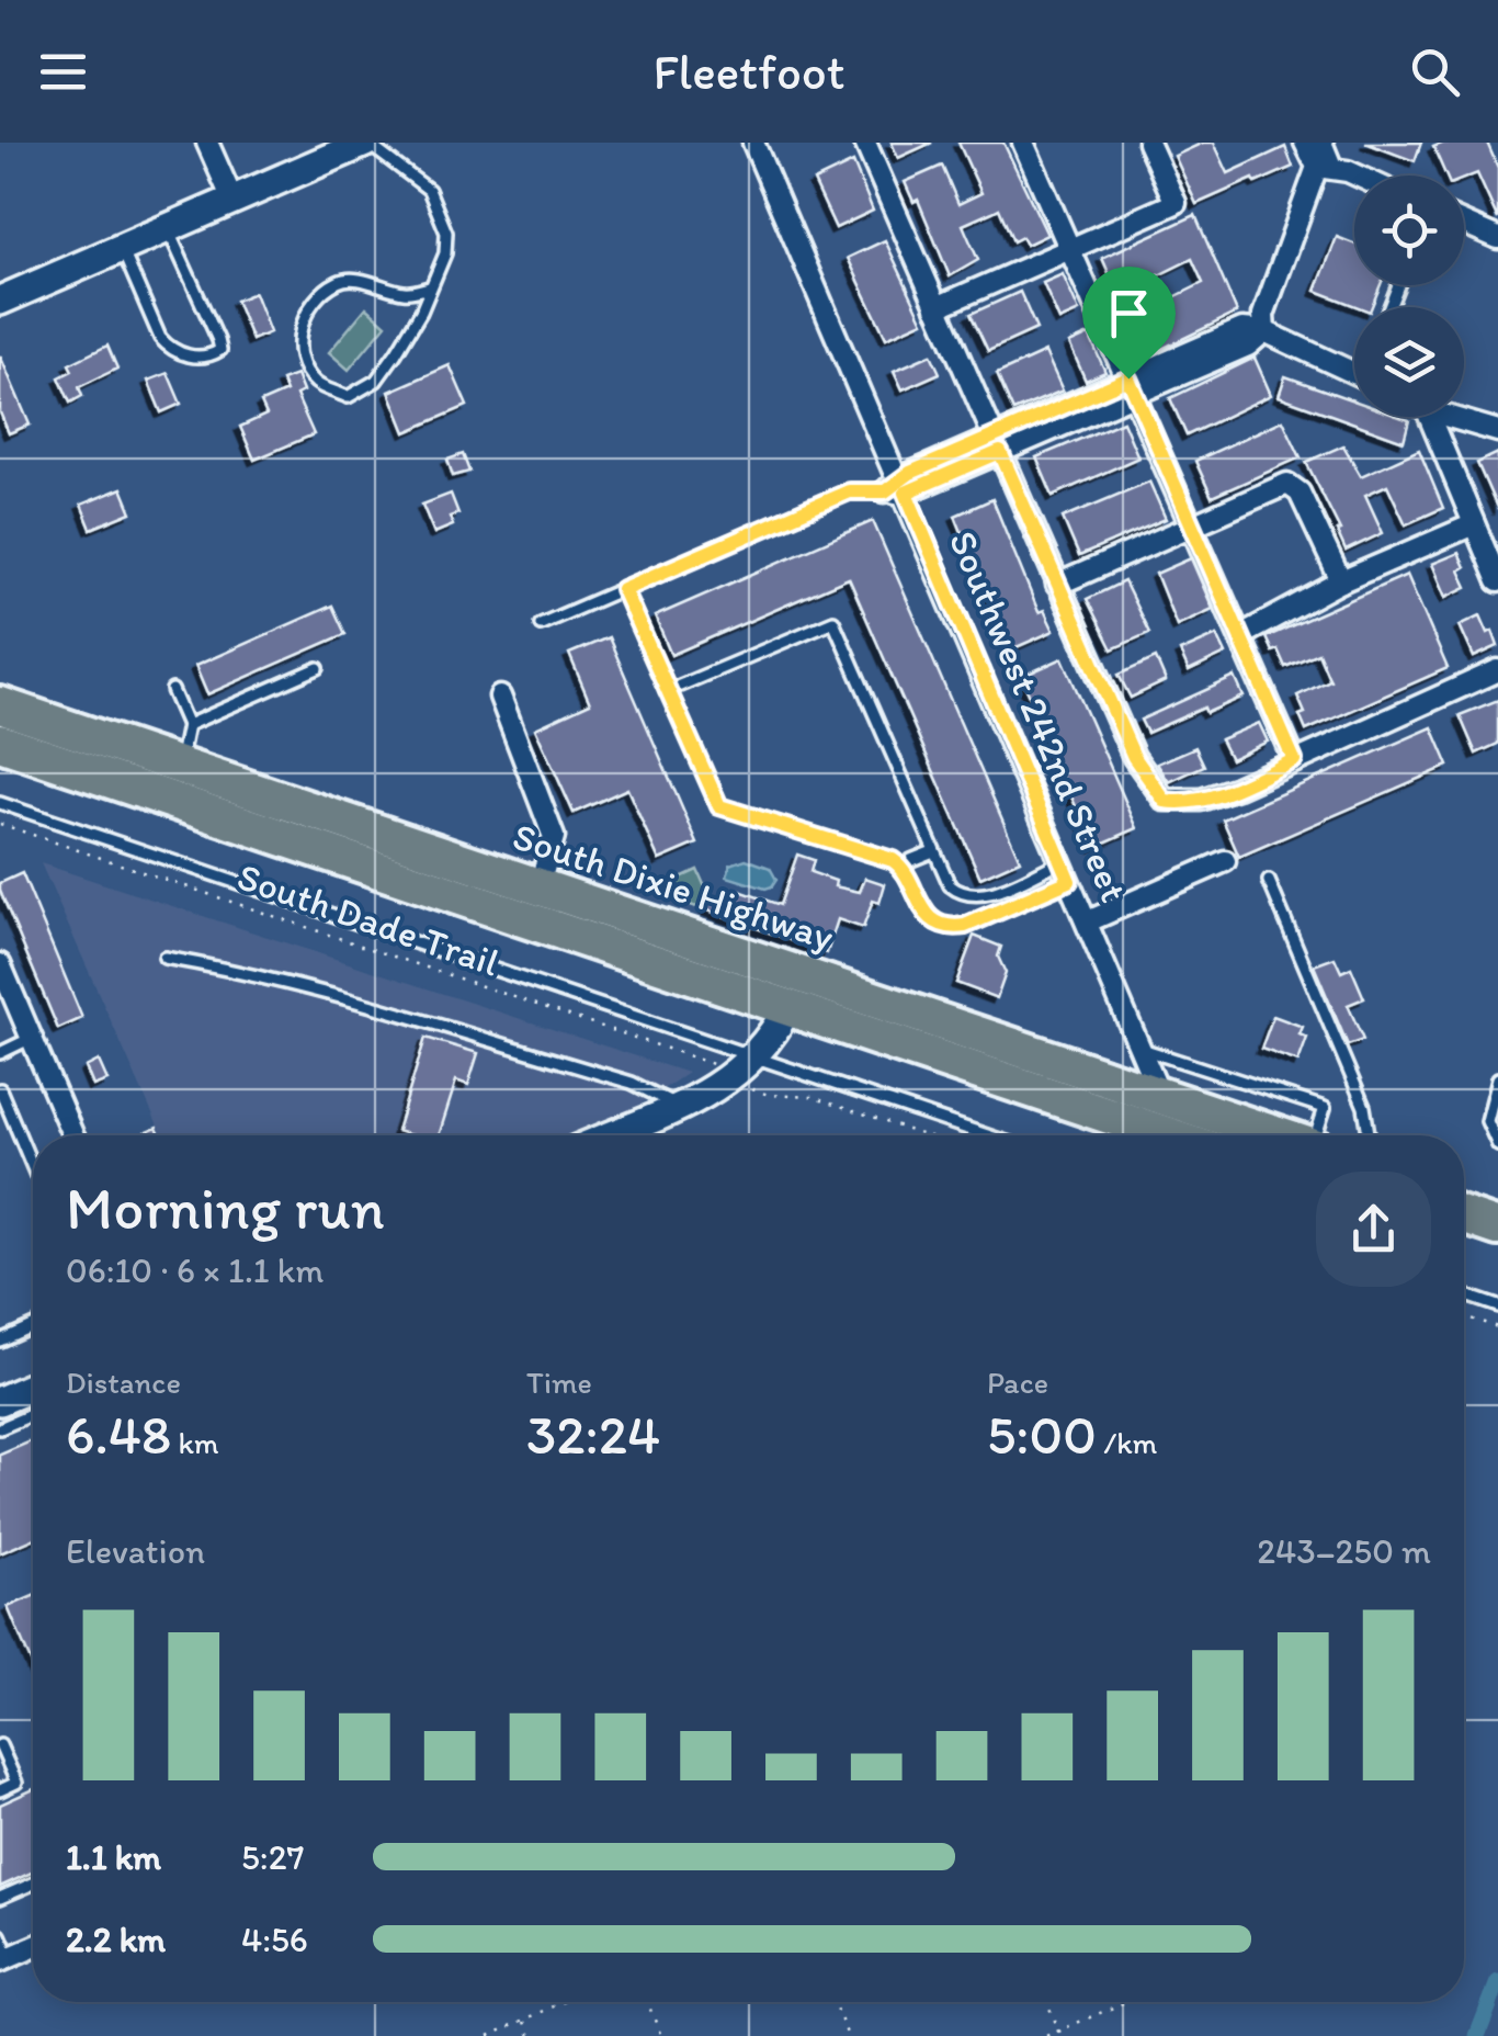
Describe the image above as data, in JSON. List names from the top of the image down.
{
  "streets": {
    "highway": ["South Dixie Highway"],
    "street": ["Southwest 242nd Street"],
    "path": ["South Dade Trail"]
  },
  "crossings": [
    ["Southwest 242nd Street", "South Dixie Highway"]
  ],
  "page": {
    "header": "Fleetfoot",
    "heading": ["Morning run", "06:10 · 6 × 1.1 km"],
    "stats": [
      ["Distance", "6.48 km"],
      ["Time", "32:24"],
      ["Pace", "5:00 /km"]
    ],
    "chart": ["Elevation", "243–250 m"],
    "list": [
      {
        "name": "1.1 km",
        "note": "5:27"
      },
      {
        "name": "2.2 km",
        "note": "4:56"
      }
    ]
  }
}
